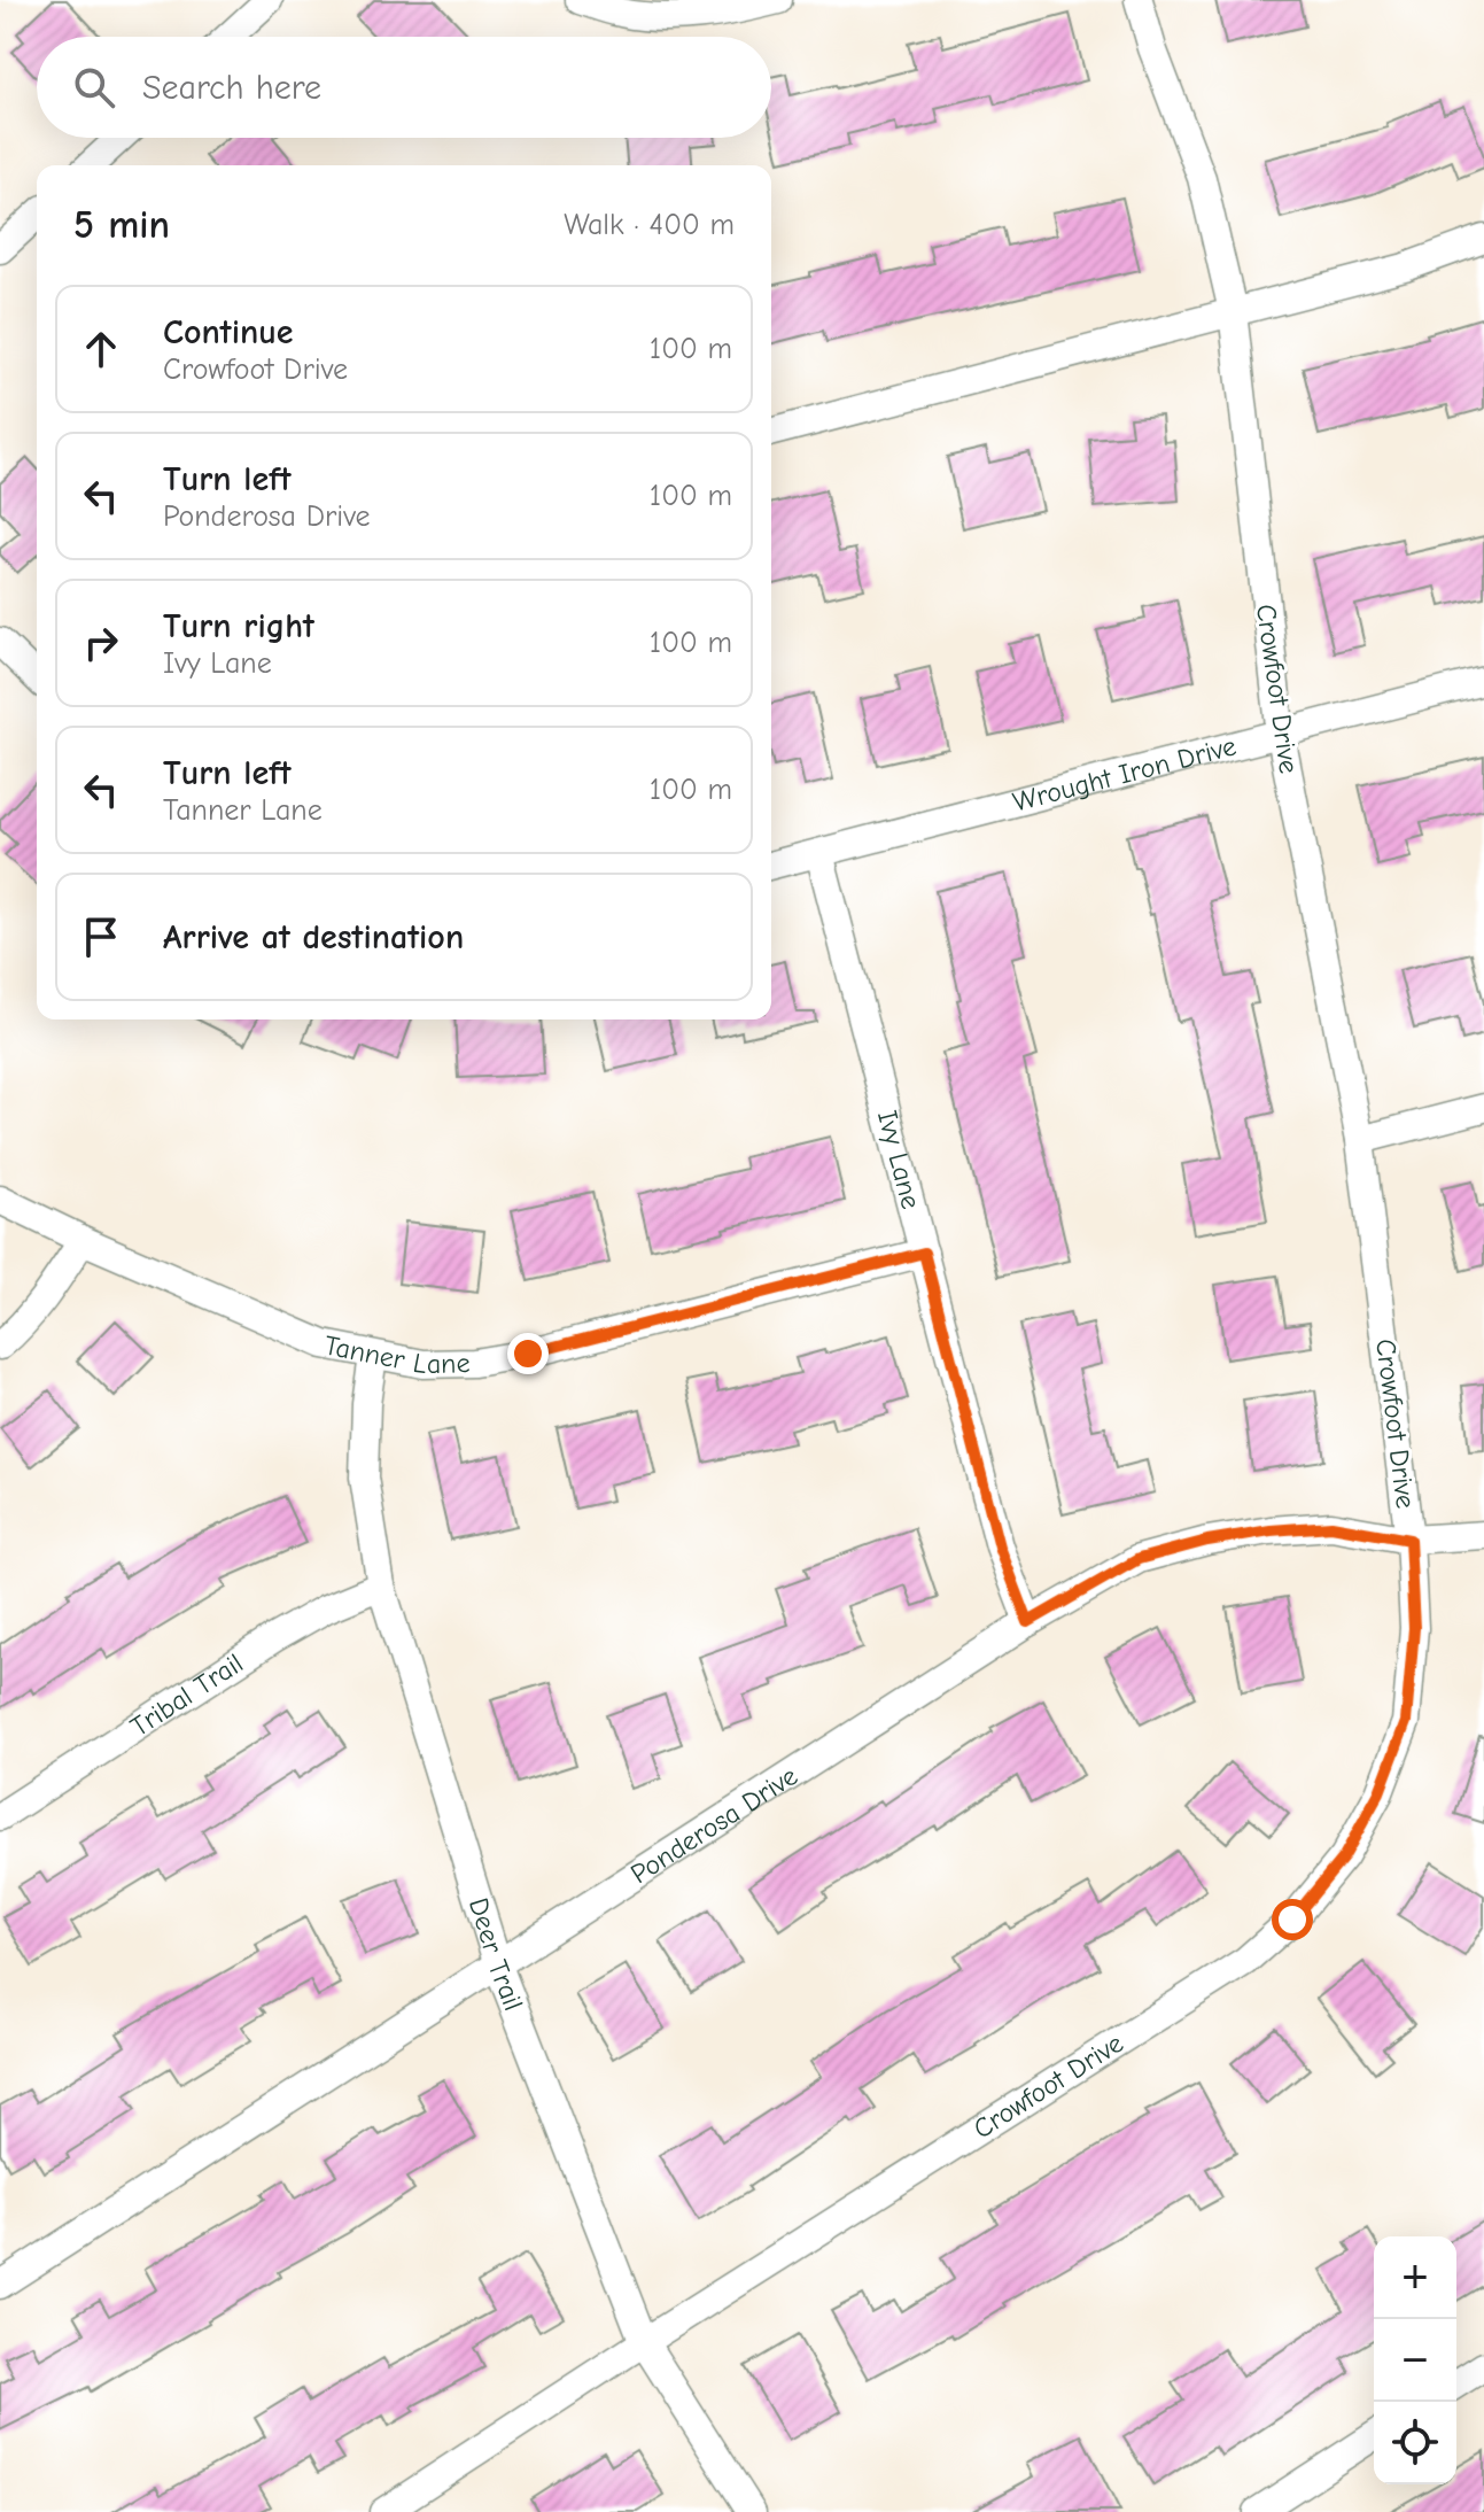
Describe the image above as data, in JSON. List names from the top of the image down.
{
  "streets": {
    "street": [
      "Crowfoot Drive",
      "Wrought Iron Drive",
      "Ivy Lane",
      "Tanner Lane",
      "Tribal Trail",
      "Ponderosa Drive",
      "Deer Trail"
    ]
  },
  "crossings": [
    ["Crowfoot Drive", "Wrought Iron Drive"],
    ["Crowfoot Drive", "Ponderosa Drive"],
    ["Crowfoot Drive", "Deer Trail"],
    ["Wrought Iron Drive", "Ivy Lane"],
    ["Ivy Lane", "Tanner Lane"],
    ["Ivy Lane", "Ponderosa Drive"],
    ["Tanner Lane", "Deer Trail"],
    ["Tribal Trail", "Deer Trail"],
    ["Ponderosa Drive", "Deer Trail"]
  ],
  "page": {
    "search": "Search here",
    "heading": ["5 min", "Walk · 400 m"],
    "list": [
      ["Continue", "Crowfoot Drive", "100 m"],
      ["Turn left", "Ponderosa Drive", "100 m"],
      ["Turn right", "Ivy Lane", "100 m"],
      ["Turn left", "Tanner Lane", "100 m"],
      "Arrive at destination"
    ],
    "map_buttons": ["+", "−"]
  }
}
